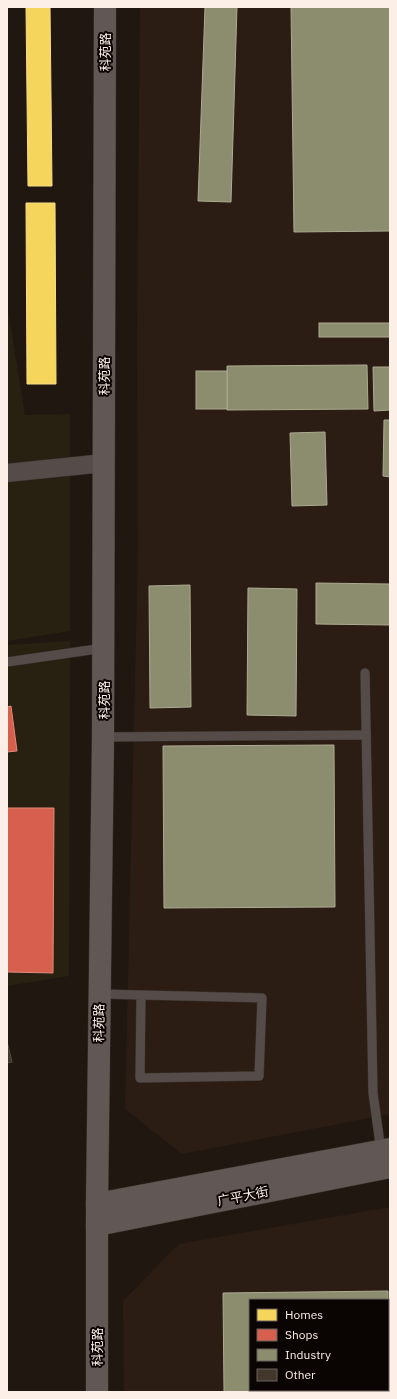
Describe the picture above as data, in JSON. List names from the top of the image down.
{
  "streets": {
    "street": ["科苑路", "广平大街"]
  },
  "crossings": [
    ["科苑路", "广平大街"]
  ],
  "legend": [
    "Homes",
    "Shops",
    "Industry",
    "Other"
  ]
}
